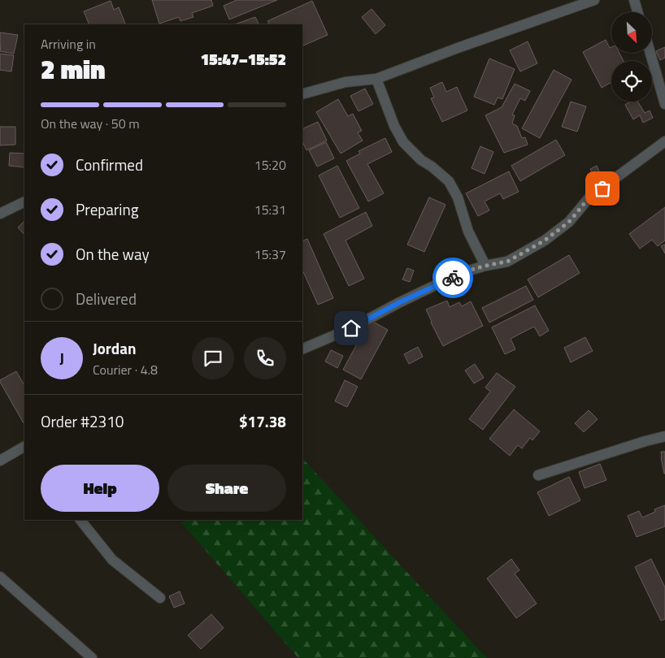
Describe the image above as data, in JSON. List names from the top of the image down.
{
  "north": "bottom right",
  "page": {
    "heading": ["2 min", "Arriving in", "15:47–15:52"],
    "panel": [
      "Jordan",
      "Courier · 4.8",
      "Order #2310",
      "$17.38"
    ],
    "bar": "On the way · 50 m",
    "list": [
      ["Confirmed", "15:20"],
      ["Preparing", "15:31"],
      ["On the way", "15:37"],
      "Delivered"
    ],
    "round": "J",
    "buttons": ["Help", "Share"]
  }
}
